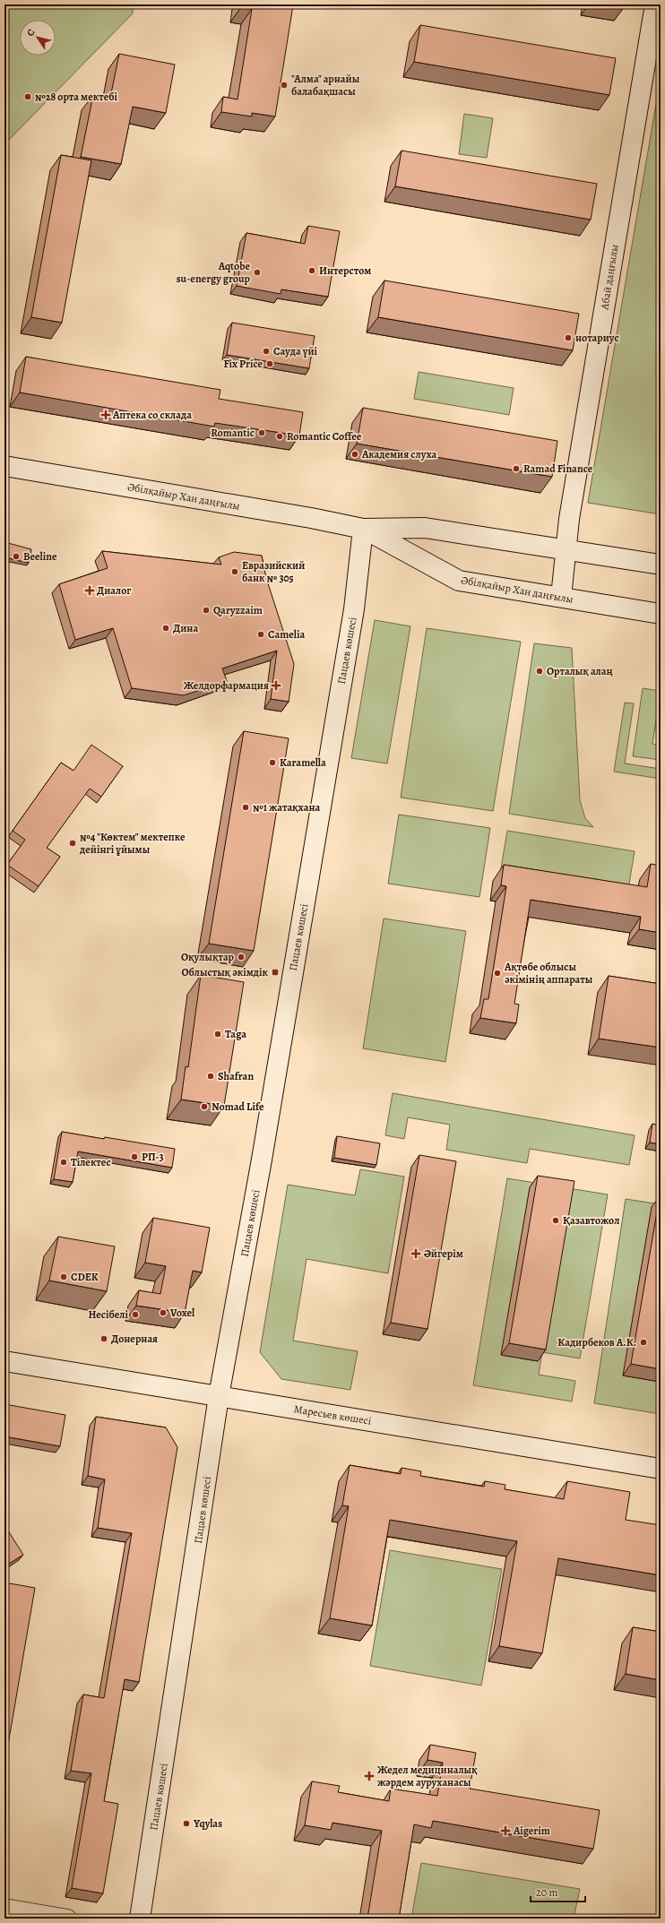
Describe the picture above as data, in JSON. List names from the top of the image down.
{
  "streets": {
    "main road": [
      "Абай даңғылы",
      "Әбілқайыр Хан даңғылы",
      "Пацаев көшесі",
      "Маресьев көшесі"
    ]
  },
  "crossings": [
    ["Абай даңғылы", "Әбілқайыр Хан даңғылы"],
    ["Әбілқайыр Хан даңғылы", "Пацаев көшесі"],
    ["Пацаев көшесі", "Маресьев көшесі"]
  ],
  "places": {
    "other": [
      "\"Алма\" арнайы балабақшасы",
      "№28 орта мектебі",
      "Интерстом",
      "Aqtobe su-energy group",
      "нотариус",
      "Сауда үйі",
      "Fix Price",
      "Romantic",
      "Romantic Coffee",
      "Академия слуха",
      "Ramad Finance",
      "Beeline",
      "Евразийский банк № 305",
      "Qaryzzaim",
      "Дина",
      "Camelia",
      "Орталық алаң",
      "Karamella",
      "№1 жатақхана",
      "№4 \"Көктем\" мектепке дейінгі ұйымы",
      "Оқулықтар",
      "Ақтөбе облысы әкімінің аппараты",
      "Taga",
      "Shafran",
      "Nomad Life",
      "РП-3",
      "Тілектес",
      "Қазавтожол",
      "CDEK",
      "Voxel",
      "Несібелі",
      "Донерная",
      "Кадирбеков А.К.",
      "Yqylas"
    ],
    "health": [
      "Аптека со склада",
      "Диалог",
      "Желдорфармация",
      "Әйгерім",
      "Жедел медициналық жәрдем ауруханасы",
      "Aigerim"
    ],
    "transit": ["Облыстық әкімдік"]
  },
  "scale_bar": "20 m",
  "north": "top left"
}
